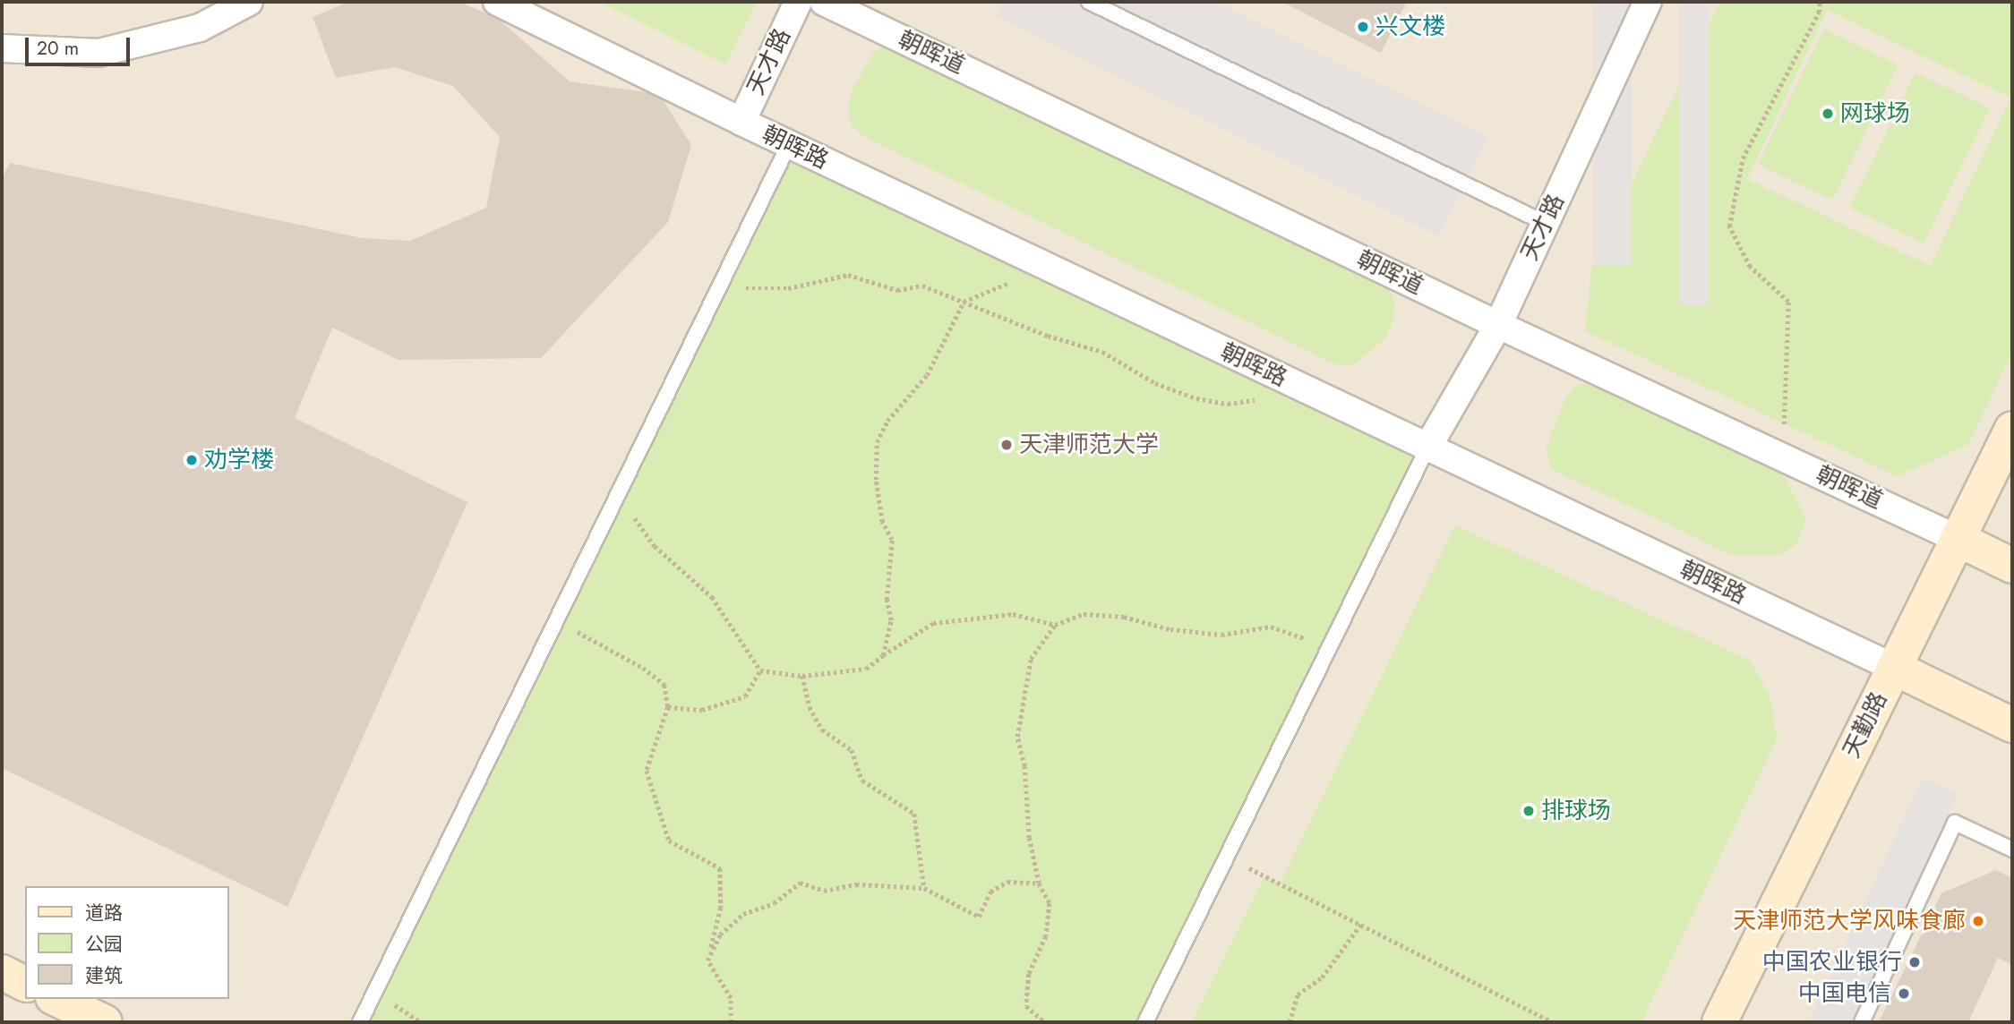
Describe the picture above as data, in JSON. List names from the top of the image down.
{
  "streets": {
    "street": [
      "朝晖道",
      "天才路",
      "朝晖路",
      "天勤路"
    ]
  },
  "crossings": [
    ["朝晖道", "天才路"],
    ["朝晖道", "天勤路"],
    ["天才路", "朝晖路"],
    ["朝晖路", "天勤路"]
  ],
  "places": [
    "兴文楼",
    "网球场",
    "天津师范大学",
    "劝学楼",
    "排球场",
    "天津师范大学风味食廊",
    "中国农业银行",
    "中国电信"
  ],
  "legend": ["道路", "公园", "建筑"],
  "scale_bar": "20 m"
}
